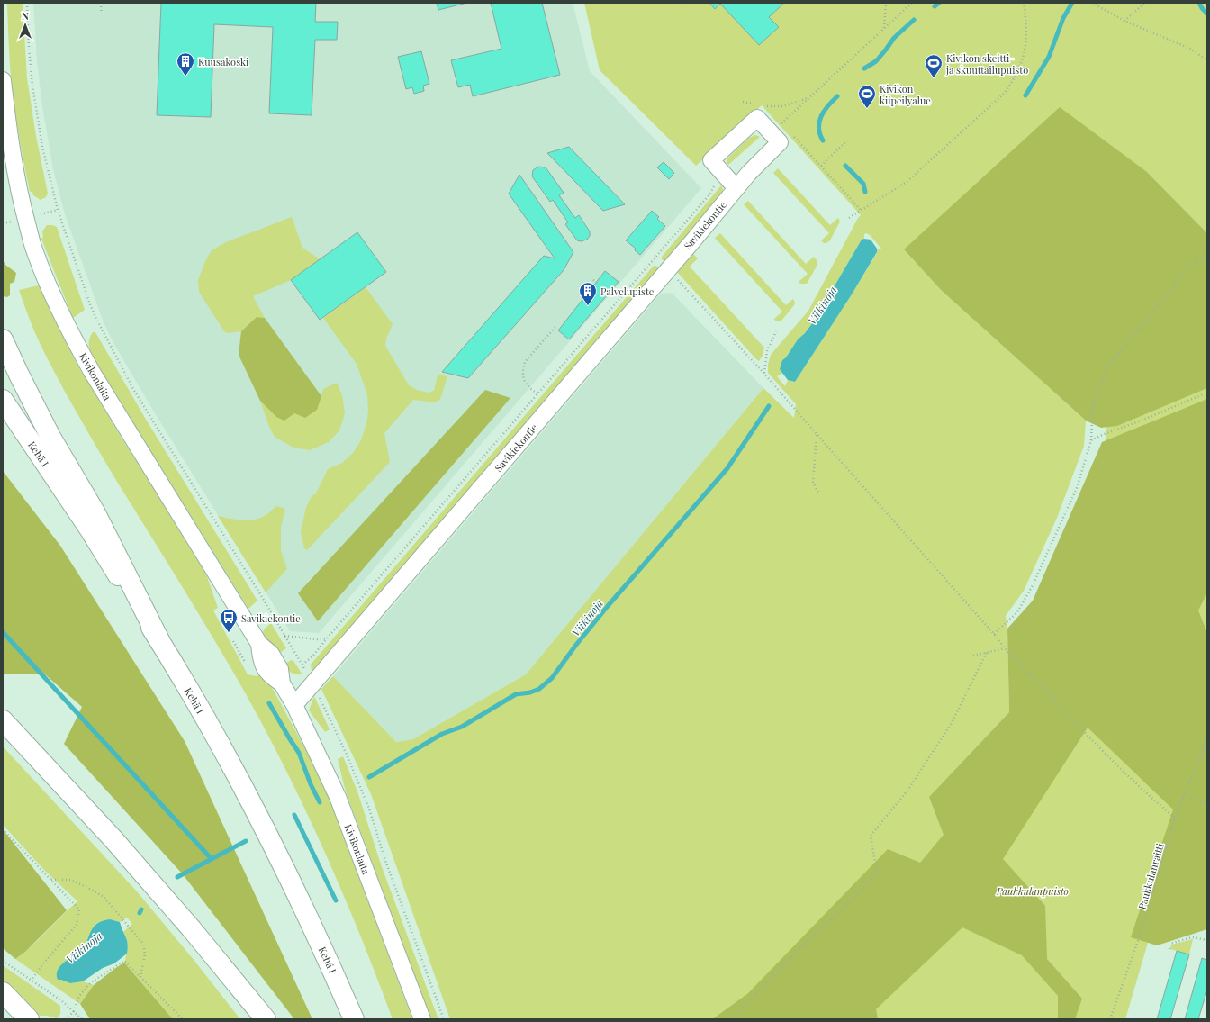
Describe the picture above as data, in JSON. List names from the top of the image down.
{
  "streets": {
    "main road": ["Kehä I"],
    "street": ["Savikiekontie", "Kivikonlaita"],
    "path": ["Paukkulanraitti"]
  },
  "crossings": [
    ["Savikiekontie", "Kivikonlaita"]
  ],
  "water": ["Viikinoja"],
  "parks": ["Paukkulanpuisto"],
  "places": {
    "building": ["Kuusakoski", "Palvelupiste"],
    "sports": ["Kivikon skeitti- ja skuuttailupuisto", "Kivikon kiipeilyalue"],
    "bus stop": ["Savikiekontie"]
  },
  "north": "top"
}
